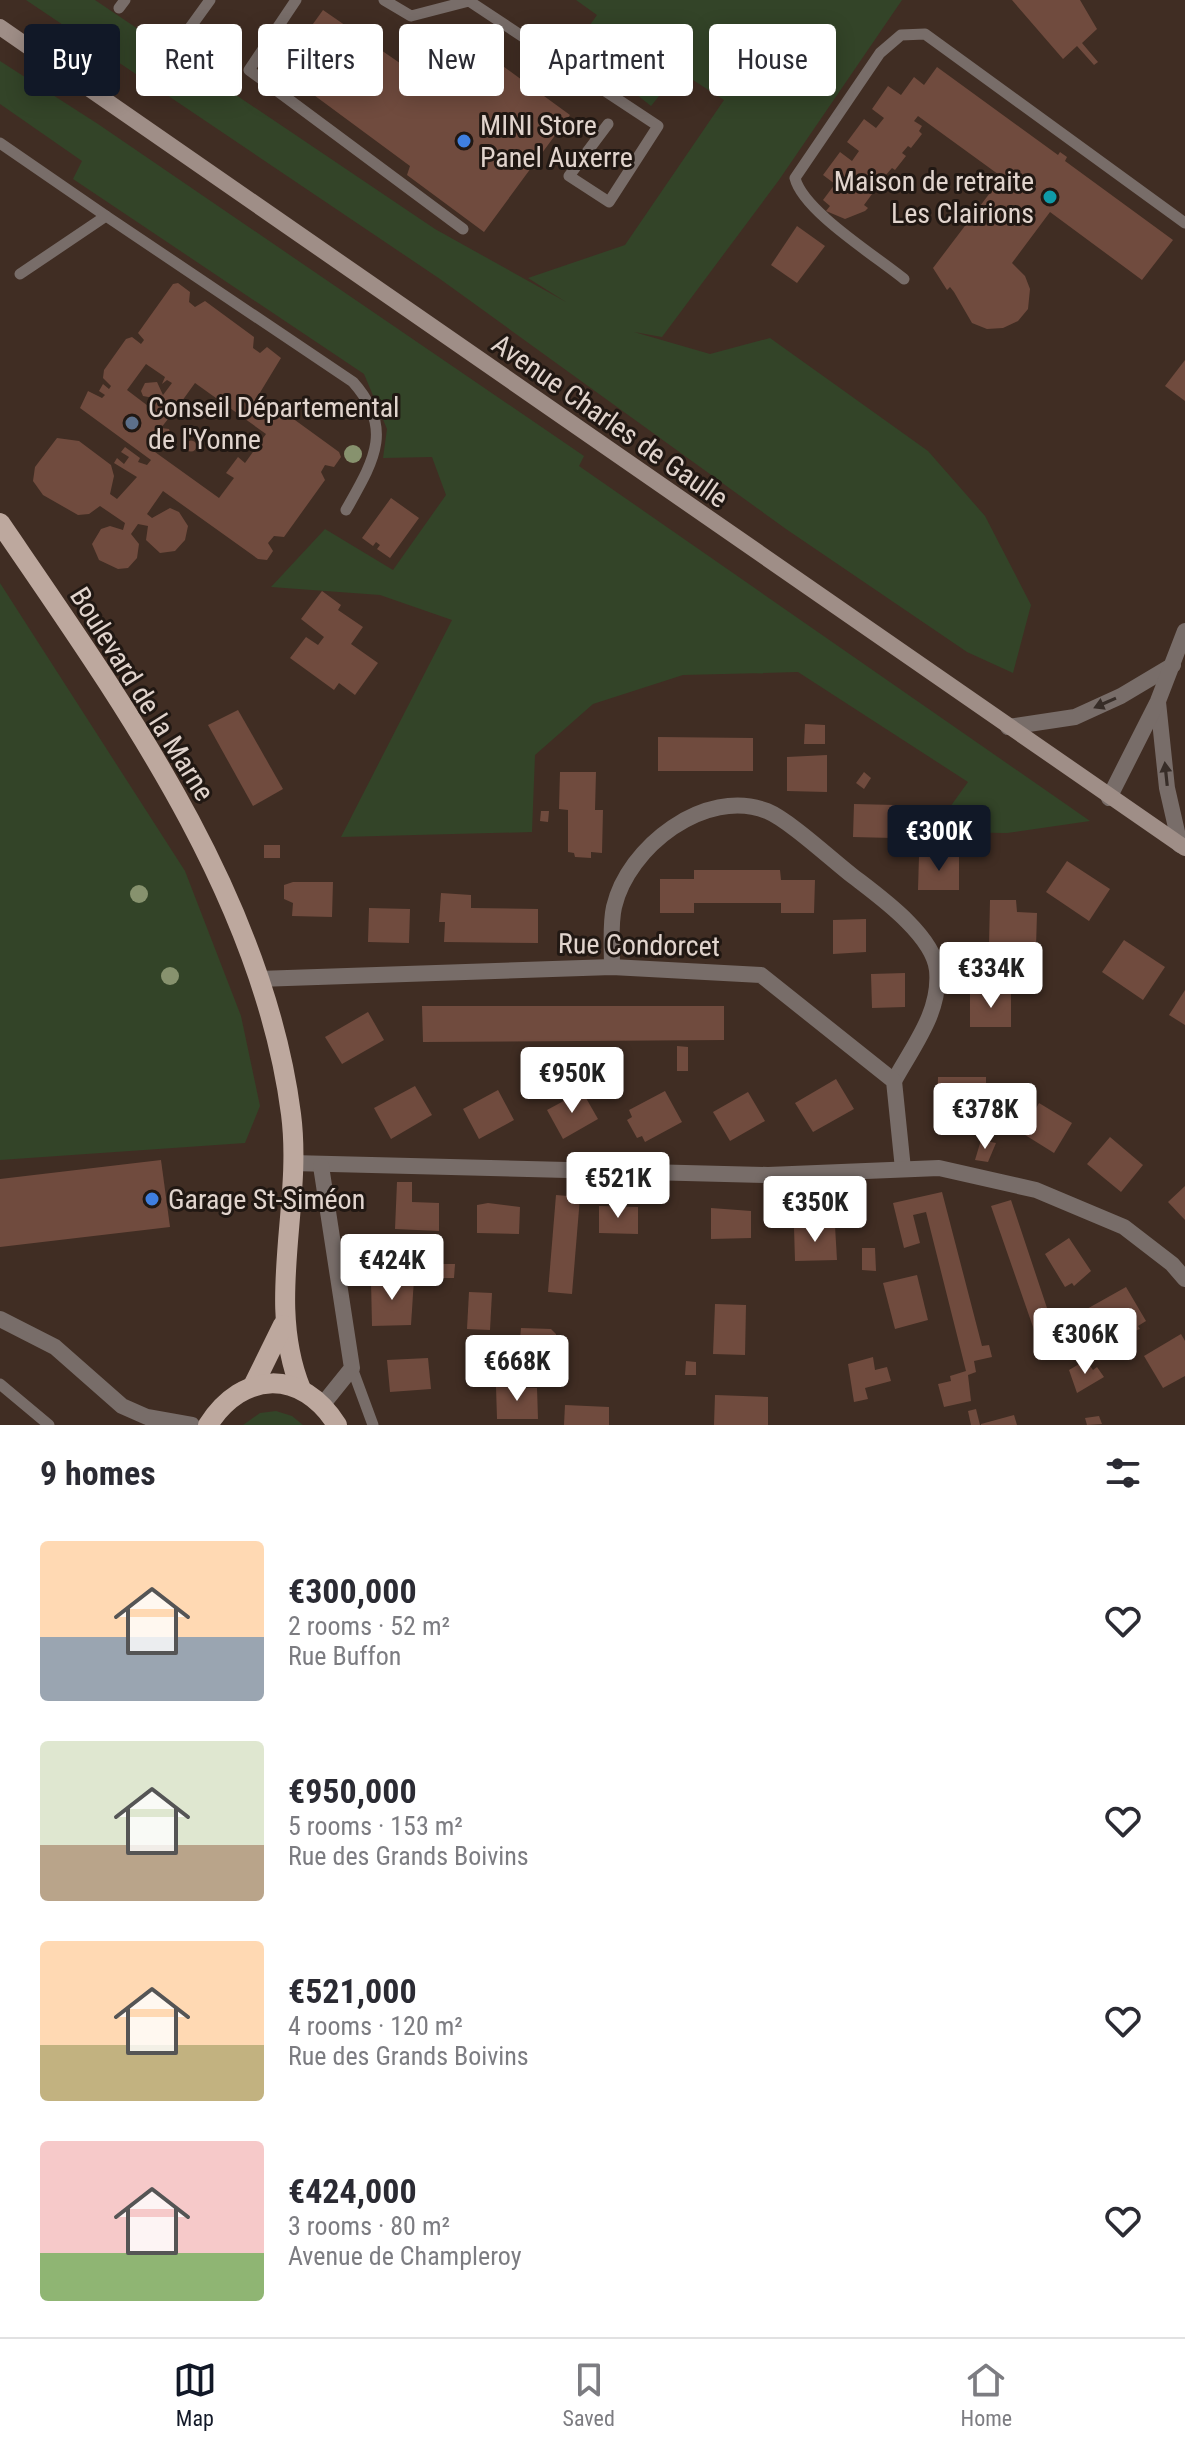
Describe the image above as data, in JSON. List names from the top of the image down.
{
  "streets": {
    "main road": ["Avenue Charles de Gaulle", "Boulevard de la Marne"],
    "street": ["Rue Condorcet"]
  },
  "crossings": [
    ["Boulevard de la Marne", "Rue Condorcet"]
  ],
  "places": [
    "MINI Store Panel Auxerre",
    "Maison de retraite Les Clairions",
    "Conseil Départemental de l'Yonne",
    "Garage St-Siméon"
  ],
  "page": {
    "chip": [
      "Buy",
      "Rent",
      "Filters",
      "New",
      "Apartment",
      "House"
    ],
    "price": [
      "€300K",
      "€334K",
      "€950K",
      "€378K",
      "€521K",
      "€350K",
      "€424K",
      "€306K",
      "€668K"
    ],
    "heading": "9 homes",
    "list": [
      {
        "name": "€300,000",
        "note": "2 rooms · 52 m² · Rue Buffon"
      },
      {
        "name": "€950,000",
        "note": "5 rooms · 153 m² · Rue des Grands Boivins"
      },
      {
        "name": "€521,000",
        "note": "4 rooms · 120 m² · Rue des Grands Boivins"
      },
      {
        "name": "€424,000",
        "note": "3 rooms · 80 m² · Avenue de Champleroy"
      }
    ],
    "tabs": ["Map", "Saved", "Home"]
  }
}
